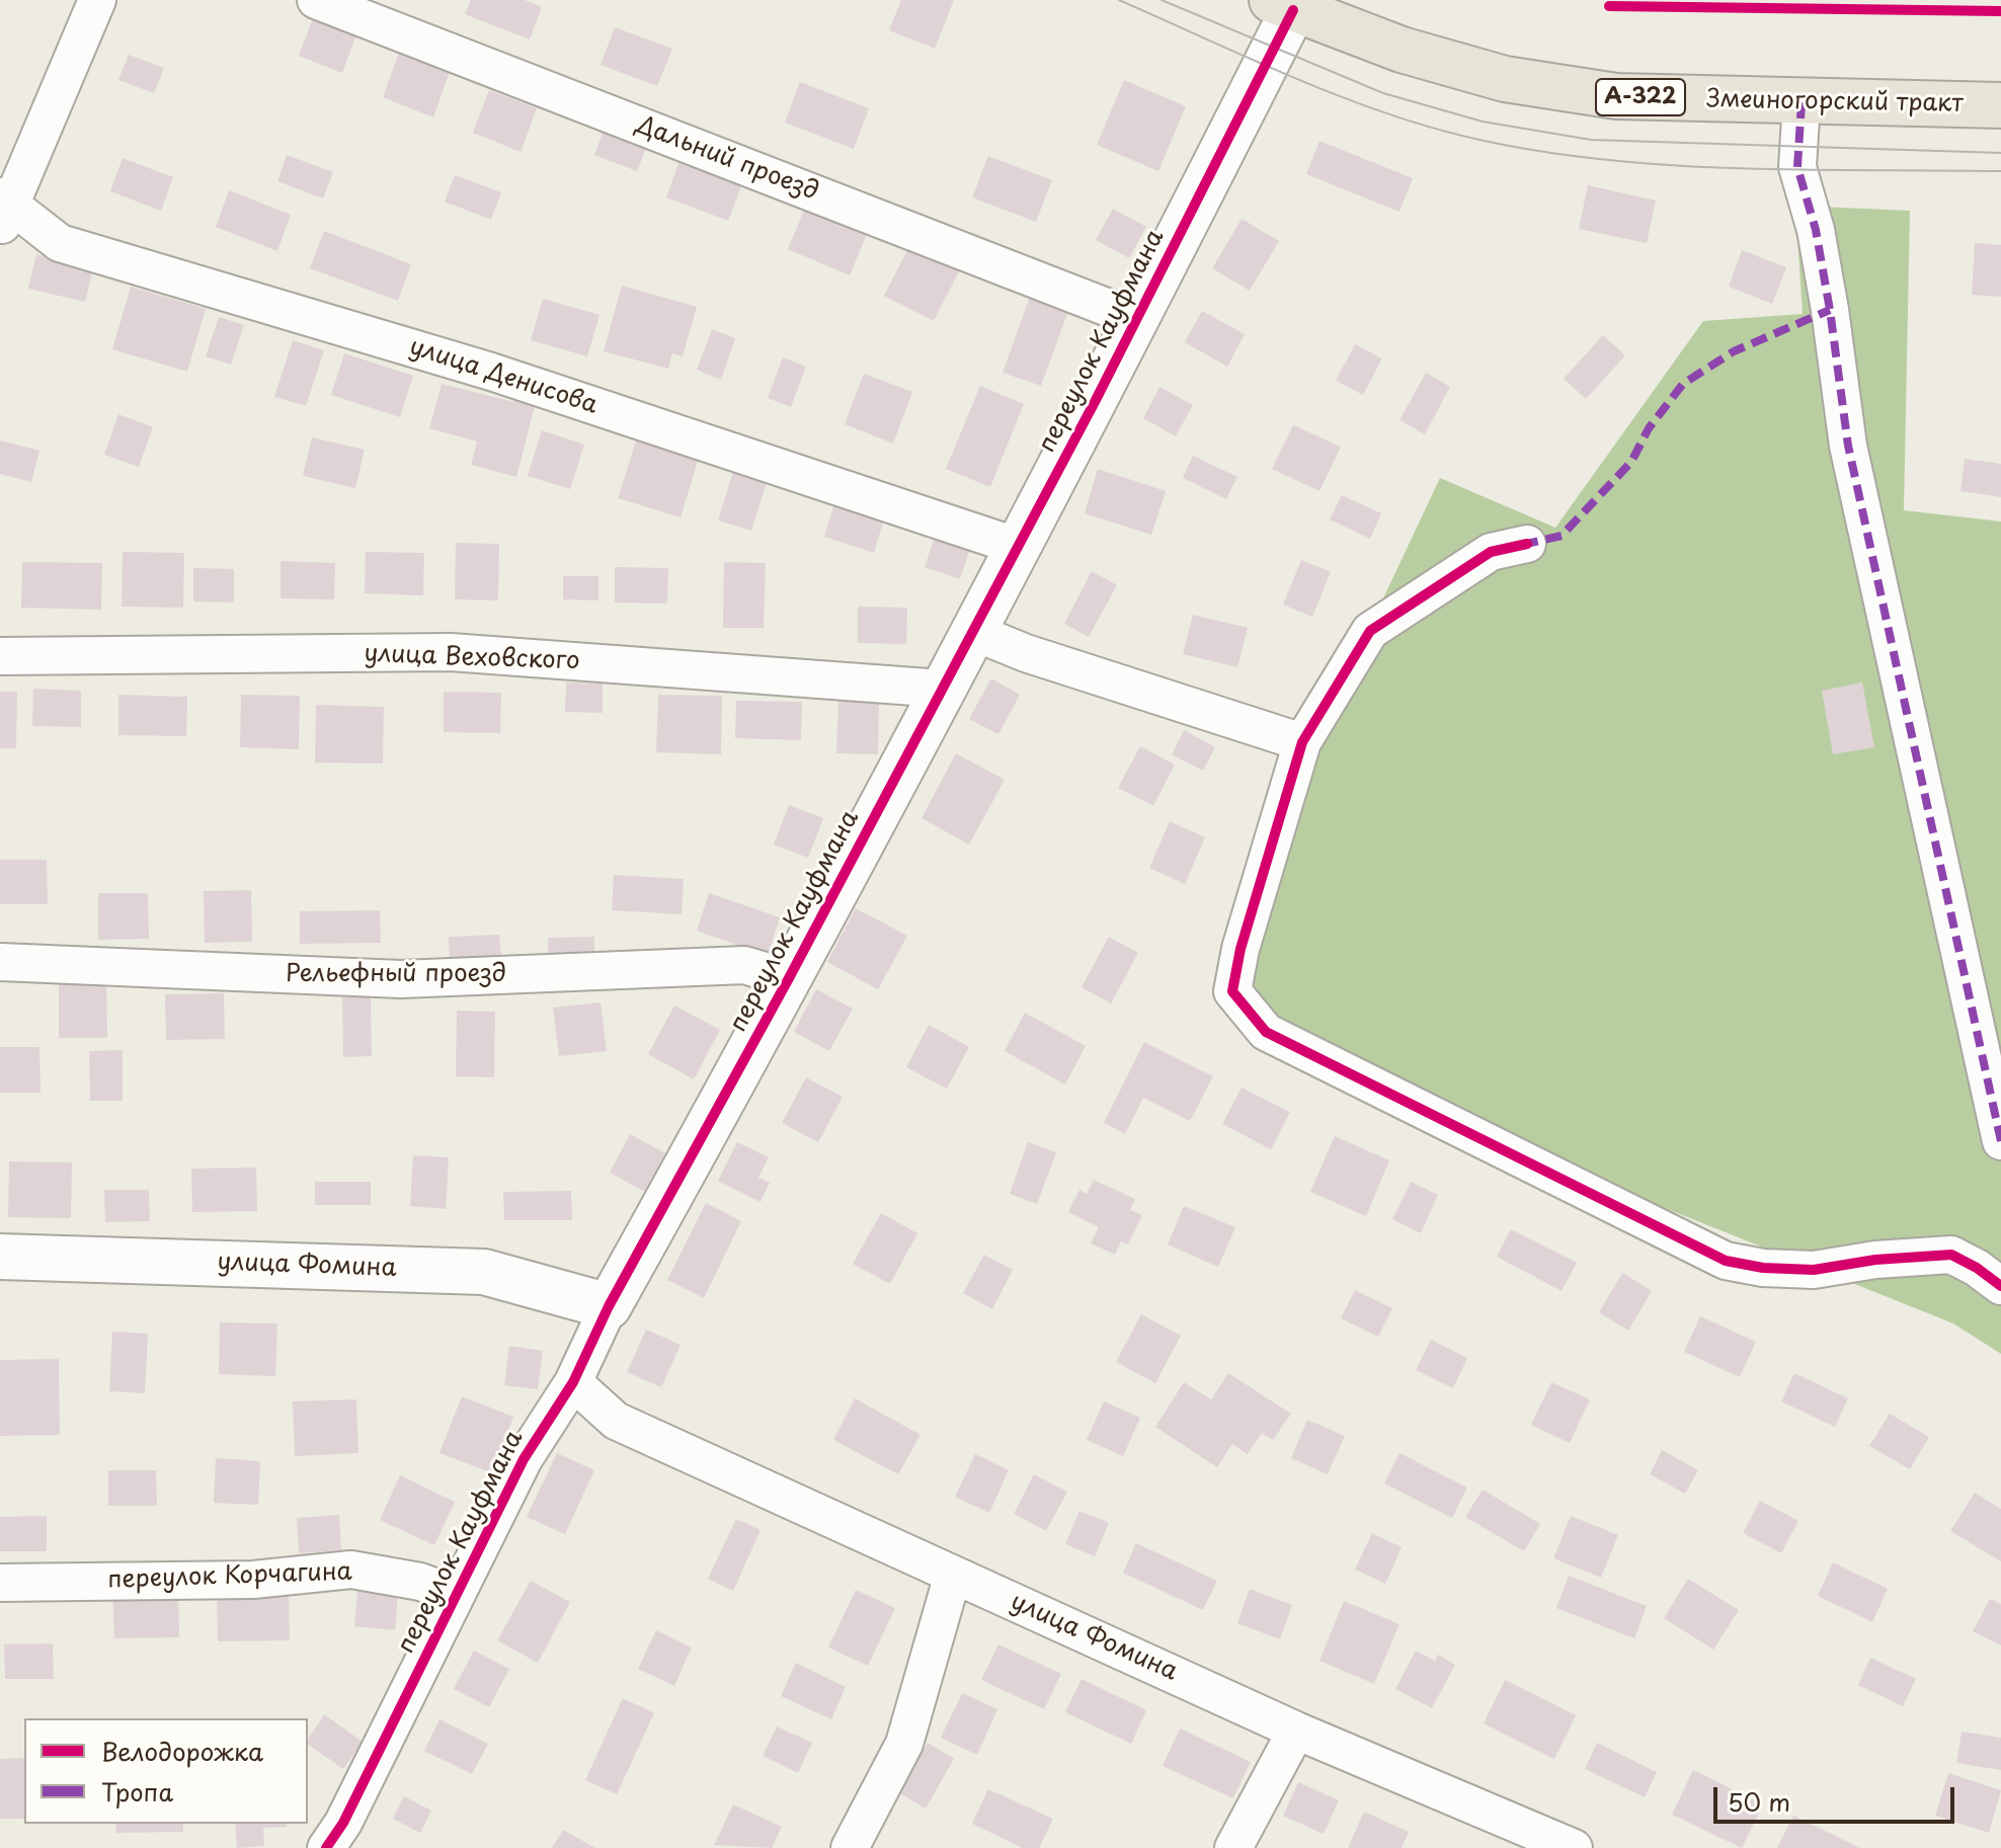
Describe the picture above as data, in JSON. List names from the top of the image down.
{
  "streets": {
    "highway": ["А-322", "Змеиногорский тракт"],
    "street": [
      "Дальний проезд",
      "переулок Кауфмана",
      "улица Денисова",
      "улица Веховского",
      "Рельефный проезд",
      "улица Фомина",
      "переулок Корчагина"
    ]
  },
  "crossings": [
    ["Змеиногорский тракт", "переулок Кауфмана"],
    ["Дальний проезд", "переулок Кауфмана"],
    ["переулок Кауфмана", "улица Денисова"],
    ["переулок Кауфмана", "улица Веховского"],
    ["переулок Кауфмана", "Рельефный проезд"],
    ["переулок Кауфмана", "улица Фомина"],
    ["переулок Кауфмана", "переулок Корчагина"]
  ],
  "legend": ["Велодорожка", "Тропа"],
  "scale_bar": "50 m"
}
